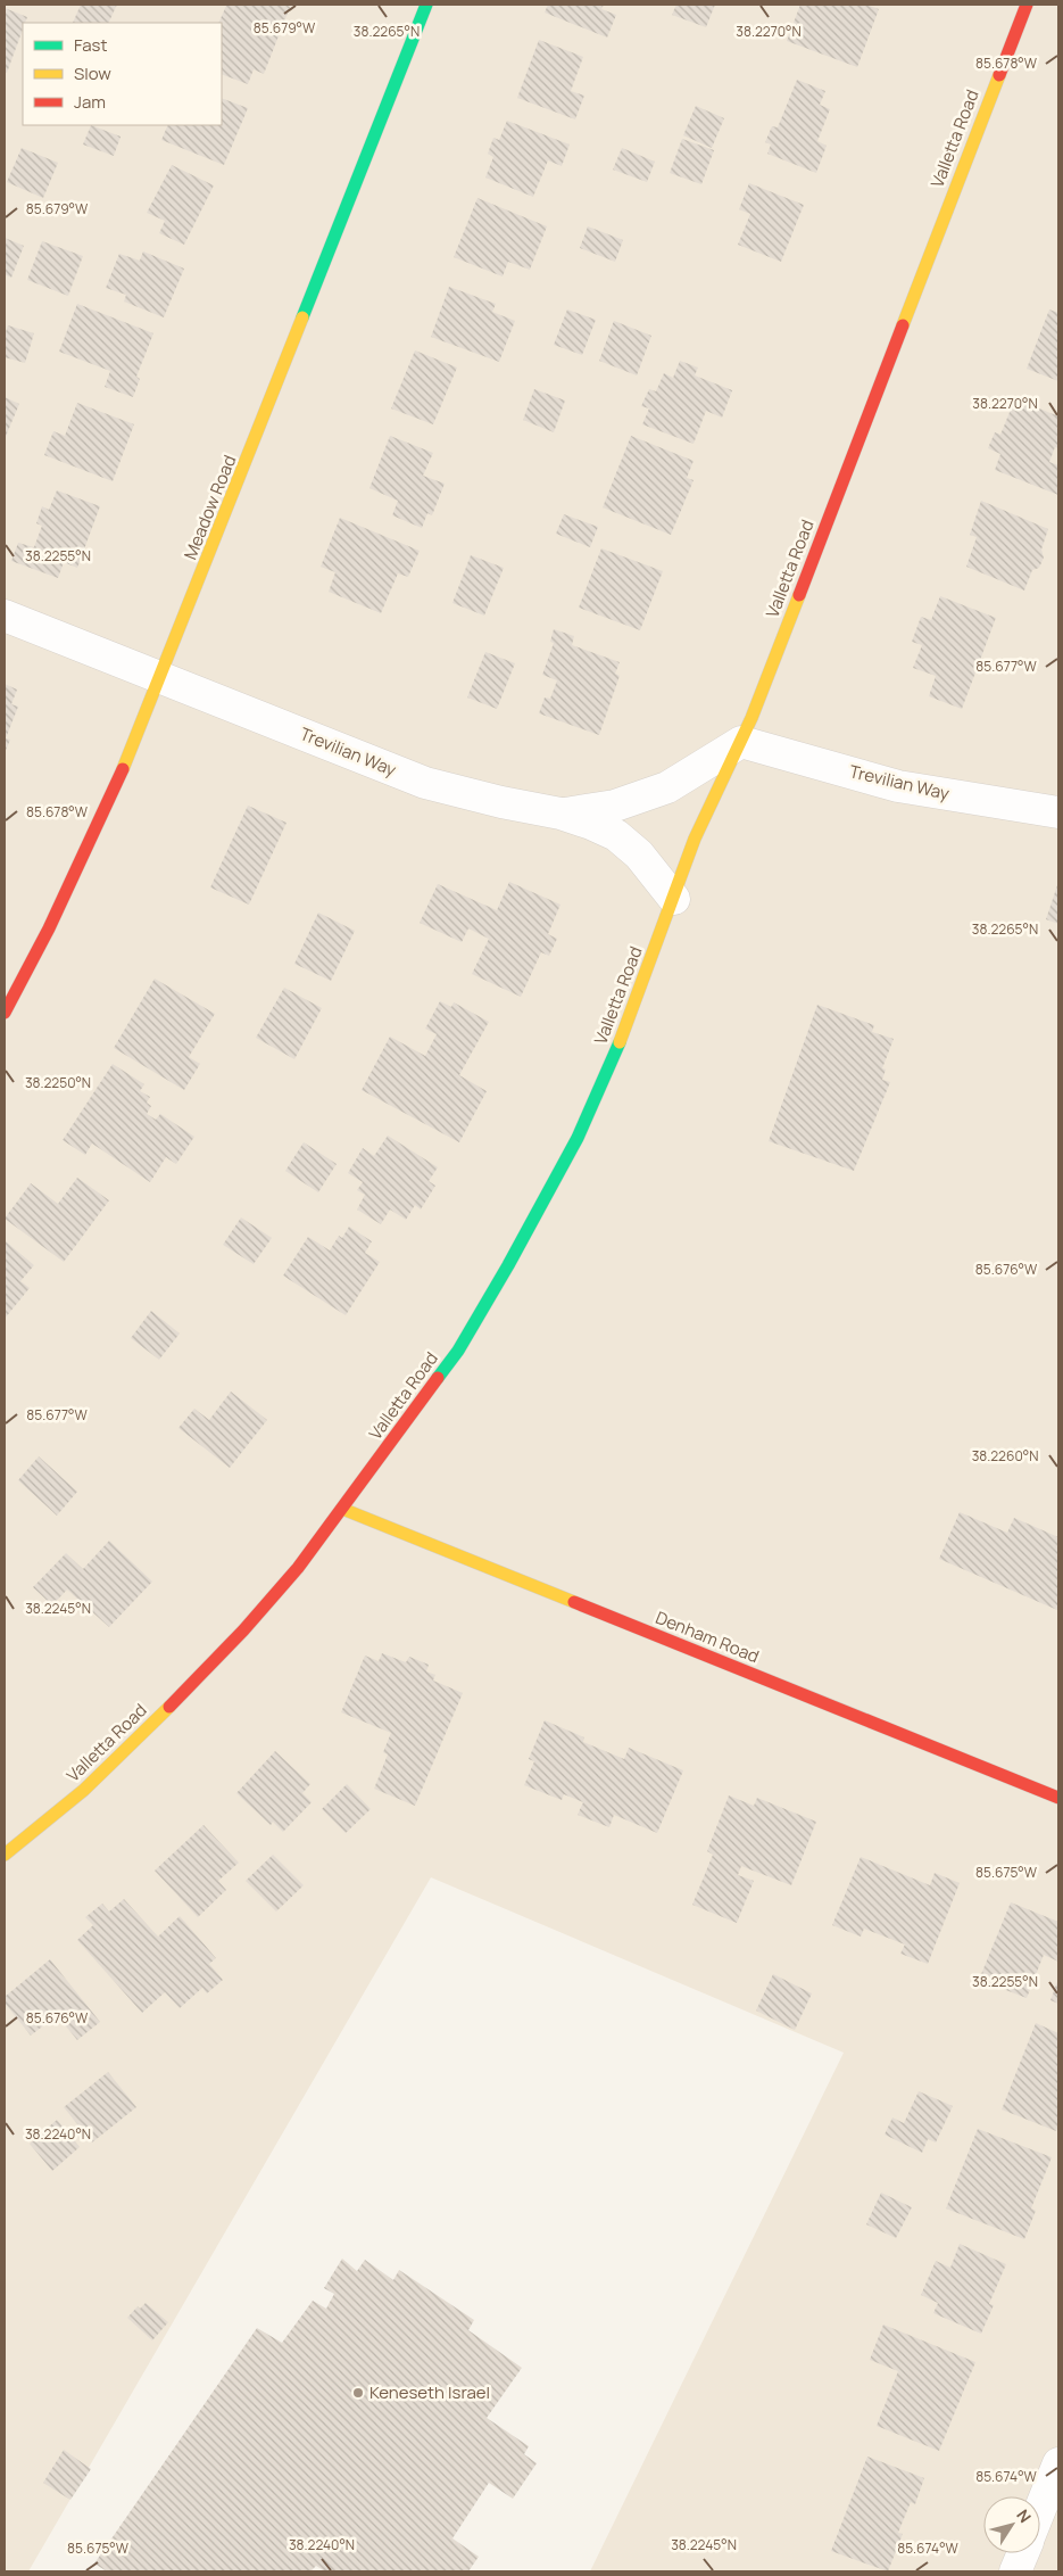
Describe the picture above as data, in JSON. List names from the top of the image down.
{
  "streets": {
    "street": [
      "Valletta Road",
      "Meadow Road",
      "Trevilian Way",
      "Denham Road"
    ]
  },
  "crossings": [
    ["Valletta Road", "Trevilian Way"],
    ["Valletta Road", "Denham Road"],
    ["Meadow Road", "Trevilian Way"]
  ],
  "places": ["Keneseth Israel"],
  "legend": ["Fast", "Slow", "Jam"],
  "north": "top right",
  "coordinates": [
    "85.679°W",
    "38.2265°N",
    "38.2270°N",
    "85.678°W",
    "38.2255°N",
    "85.677°W",
    "38.2250°N",
    "85.676°W",
    "38.2260°N",
    "38.2245°N",
    "85.675°W",
    "38.2240°N",
    "85.674°W"
  ]
}
